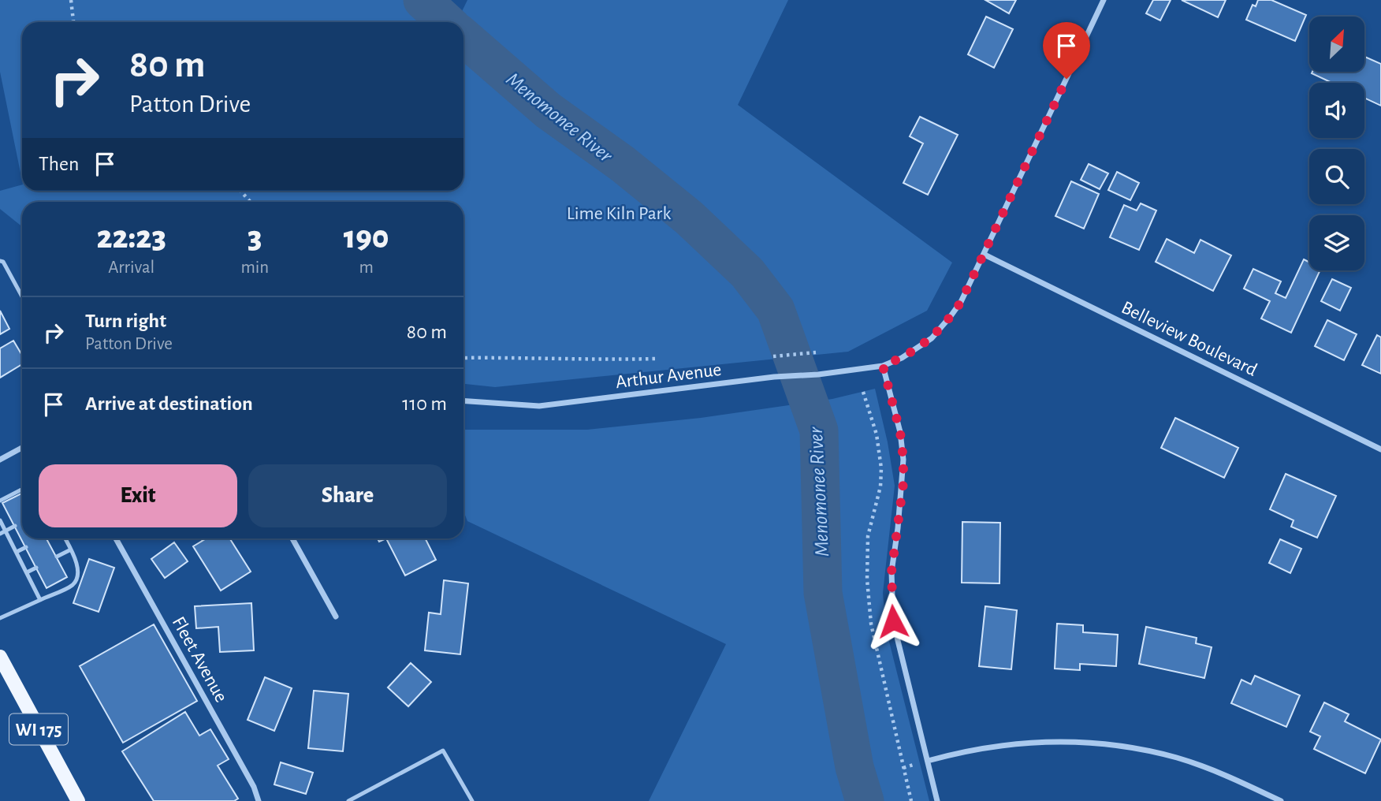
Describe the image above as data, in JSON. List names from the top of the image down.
{
  "streets": {
    "main road": ["WI 175"],
    "street": ["Belleview Boulevard", "Arthur Avenue", "Fleet Avenue"]
  },
  "crossings": [
    ["Belleview Boulevard", "Arthur Avenue"]
  ],
  "water": ["Menomonee River"],
  "parks": ["Lime Kiln Park"],
  "north": "top right",
  "page": {
    "turn": ["80 m", "Patton Drive"],
    "then": "Then",
    "eta": [
      "22:23",
      "Arrival",
      "3",
      "min",
      "190",
      "m"
    ],
    "list": [
      {
        "name": "Turn right",
        "note": "Patton Drive",
        "value": "80 m"
      },
      {
        "name": "Arrive at destination",
        "value": "110 m"
      }
    ],
    "buttons": ["Exit", "Share"]
  }
}
